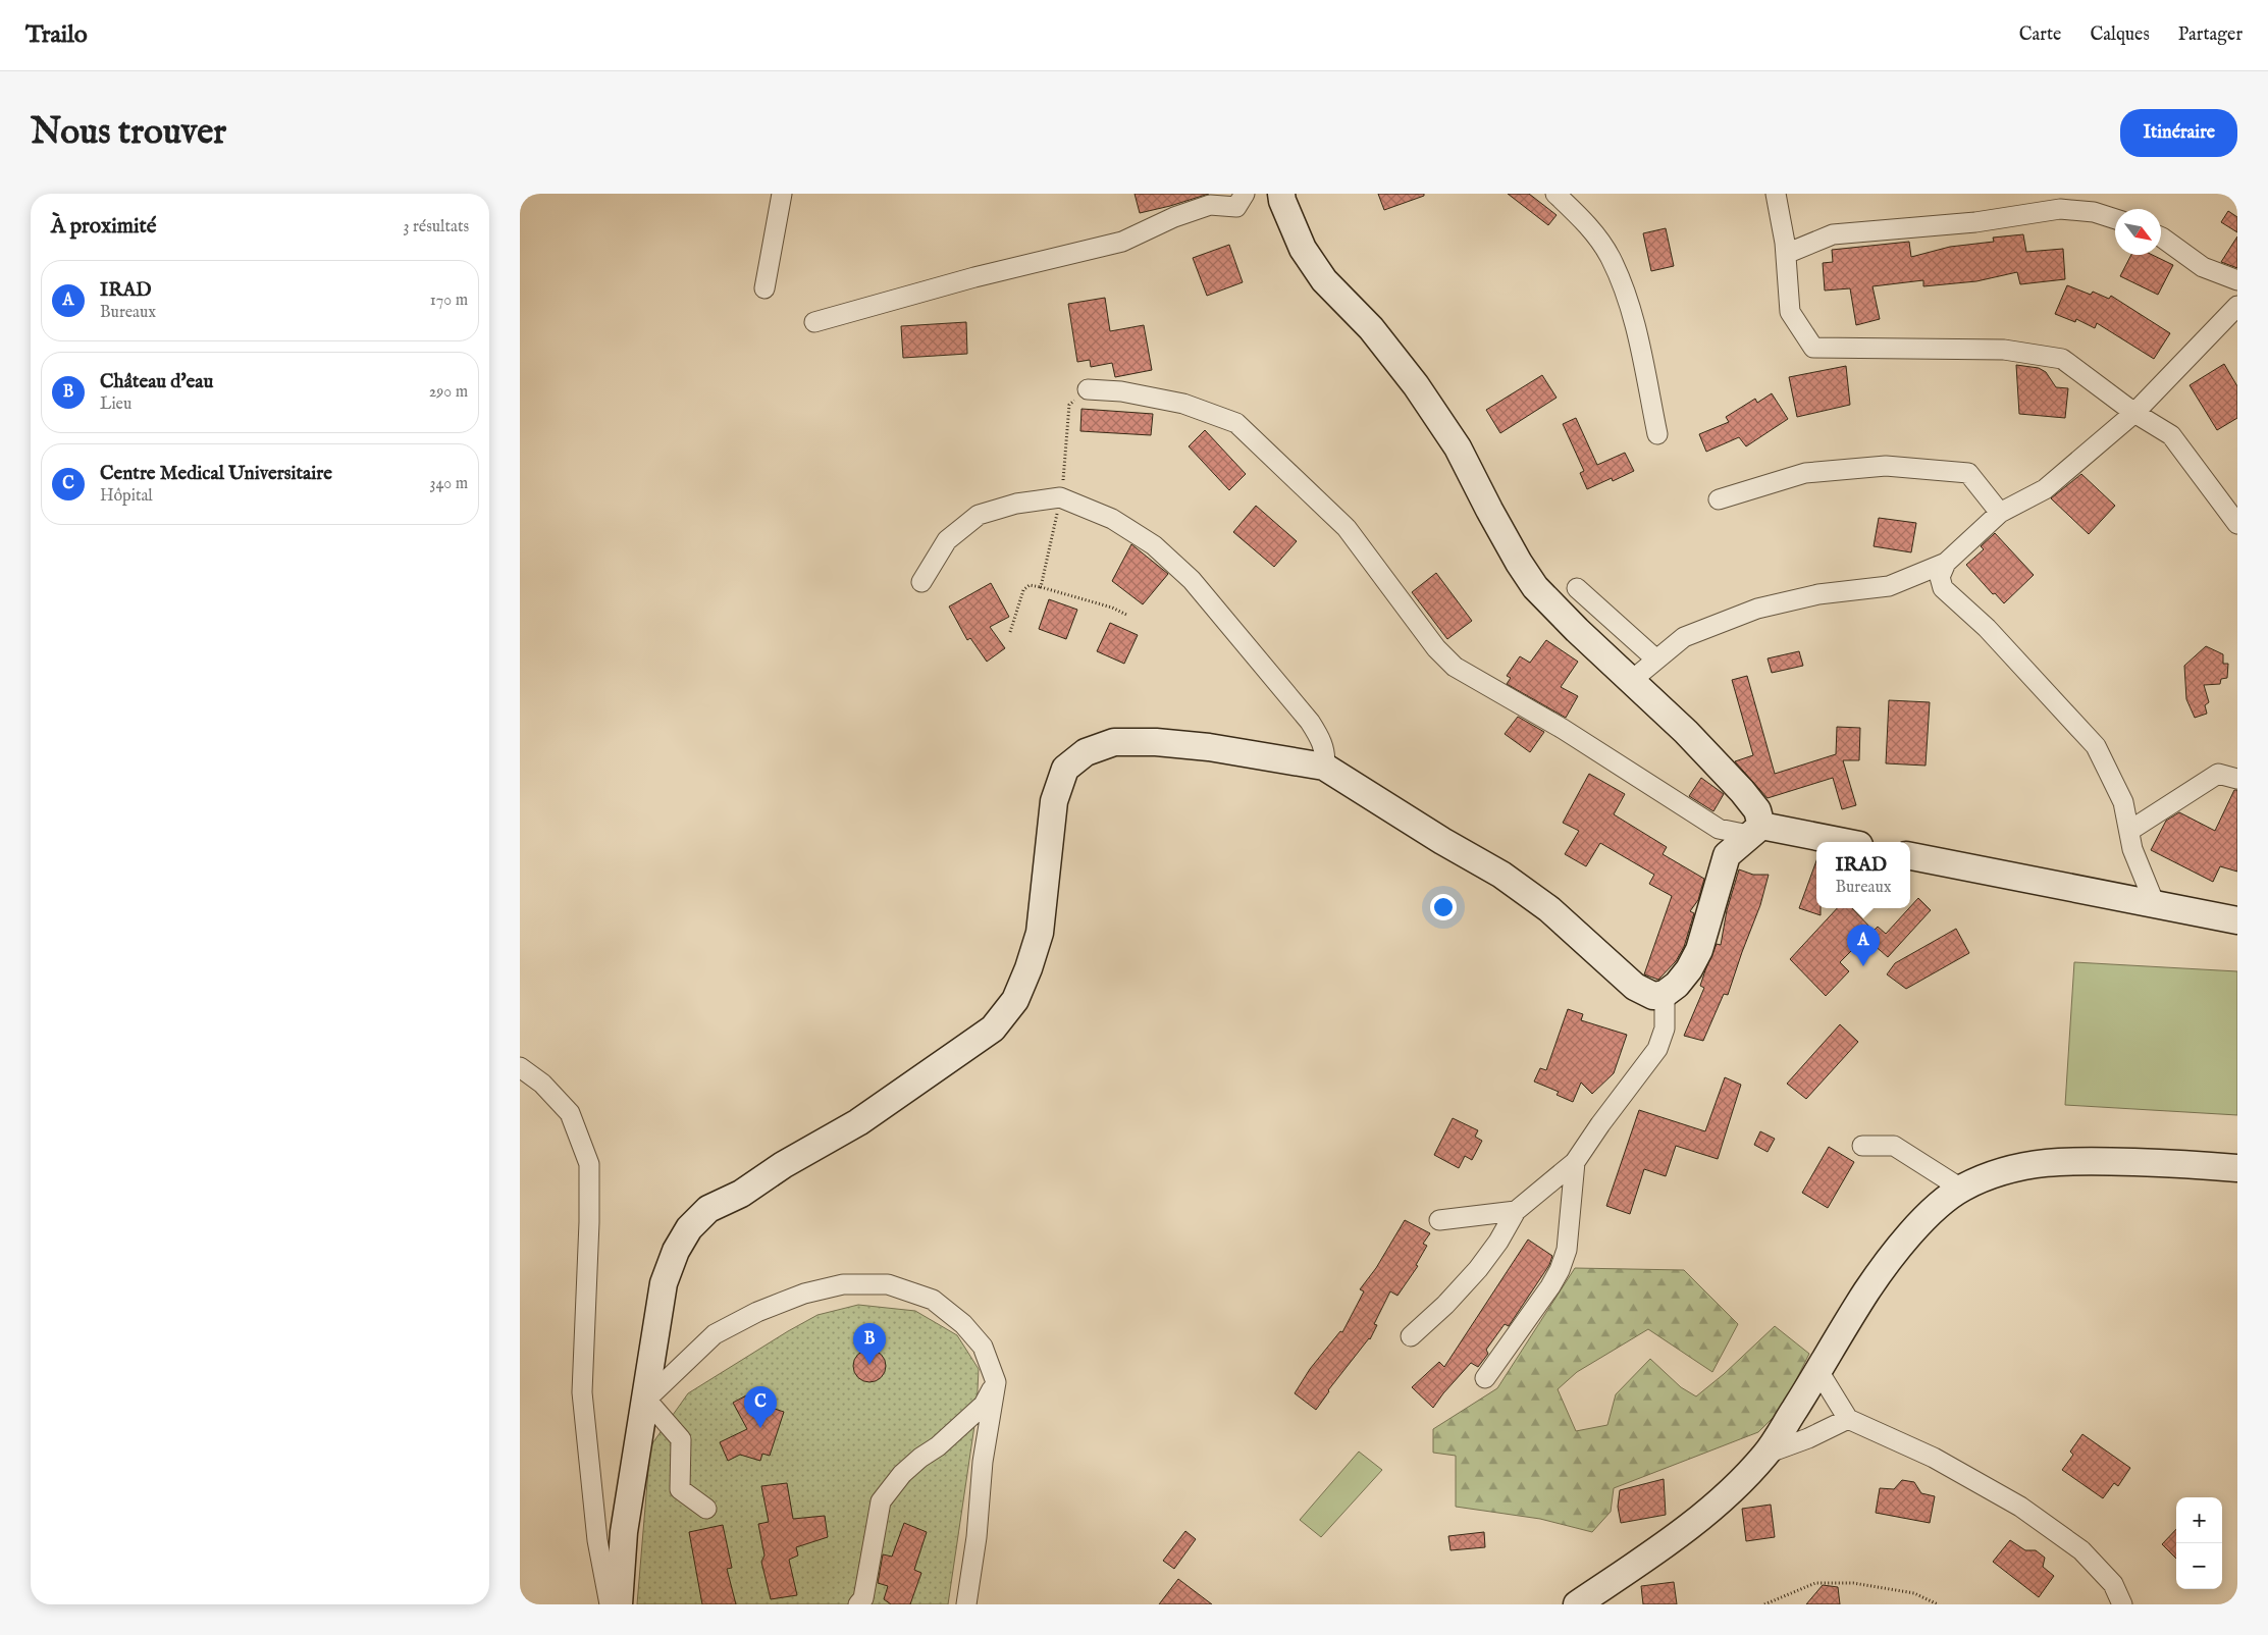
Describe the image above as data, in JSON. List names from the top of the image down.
{
  "north": "bottom right",
  "page": {
    "header": "Trailo",
    "nav": ["Carte", "Calques", "Partager"],
    "buttons": "Itinéraire",
    "title": "Nous trouver",
    "heading": ["À proximité", "3 résultats"],
    "list": [
      {
        "mark": "A",
        "name": "IRAD",
        "note": "Bureaux",
        "value": "170 m"
      },
      {
        "mark": "B",
        "name": "Château d'eau",
        "note": "Lieu",
        "value": "290 m"
      },
      {
        "mark": "C",
        "name": "Centre Medical Universitaire",
        "note": "Hôpital",
        "value": "340 m"
      }
    ],
    "popup": ["IRAD", "Bureaux"],
    "pins": ["A", "B", "C"],
    "map_buttons": ["+", "−"]
  }
}
